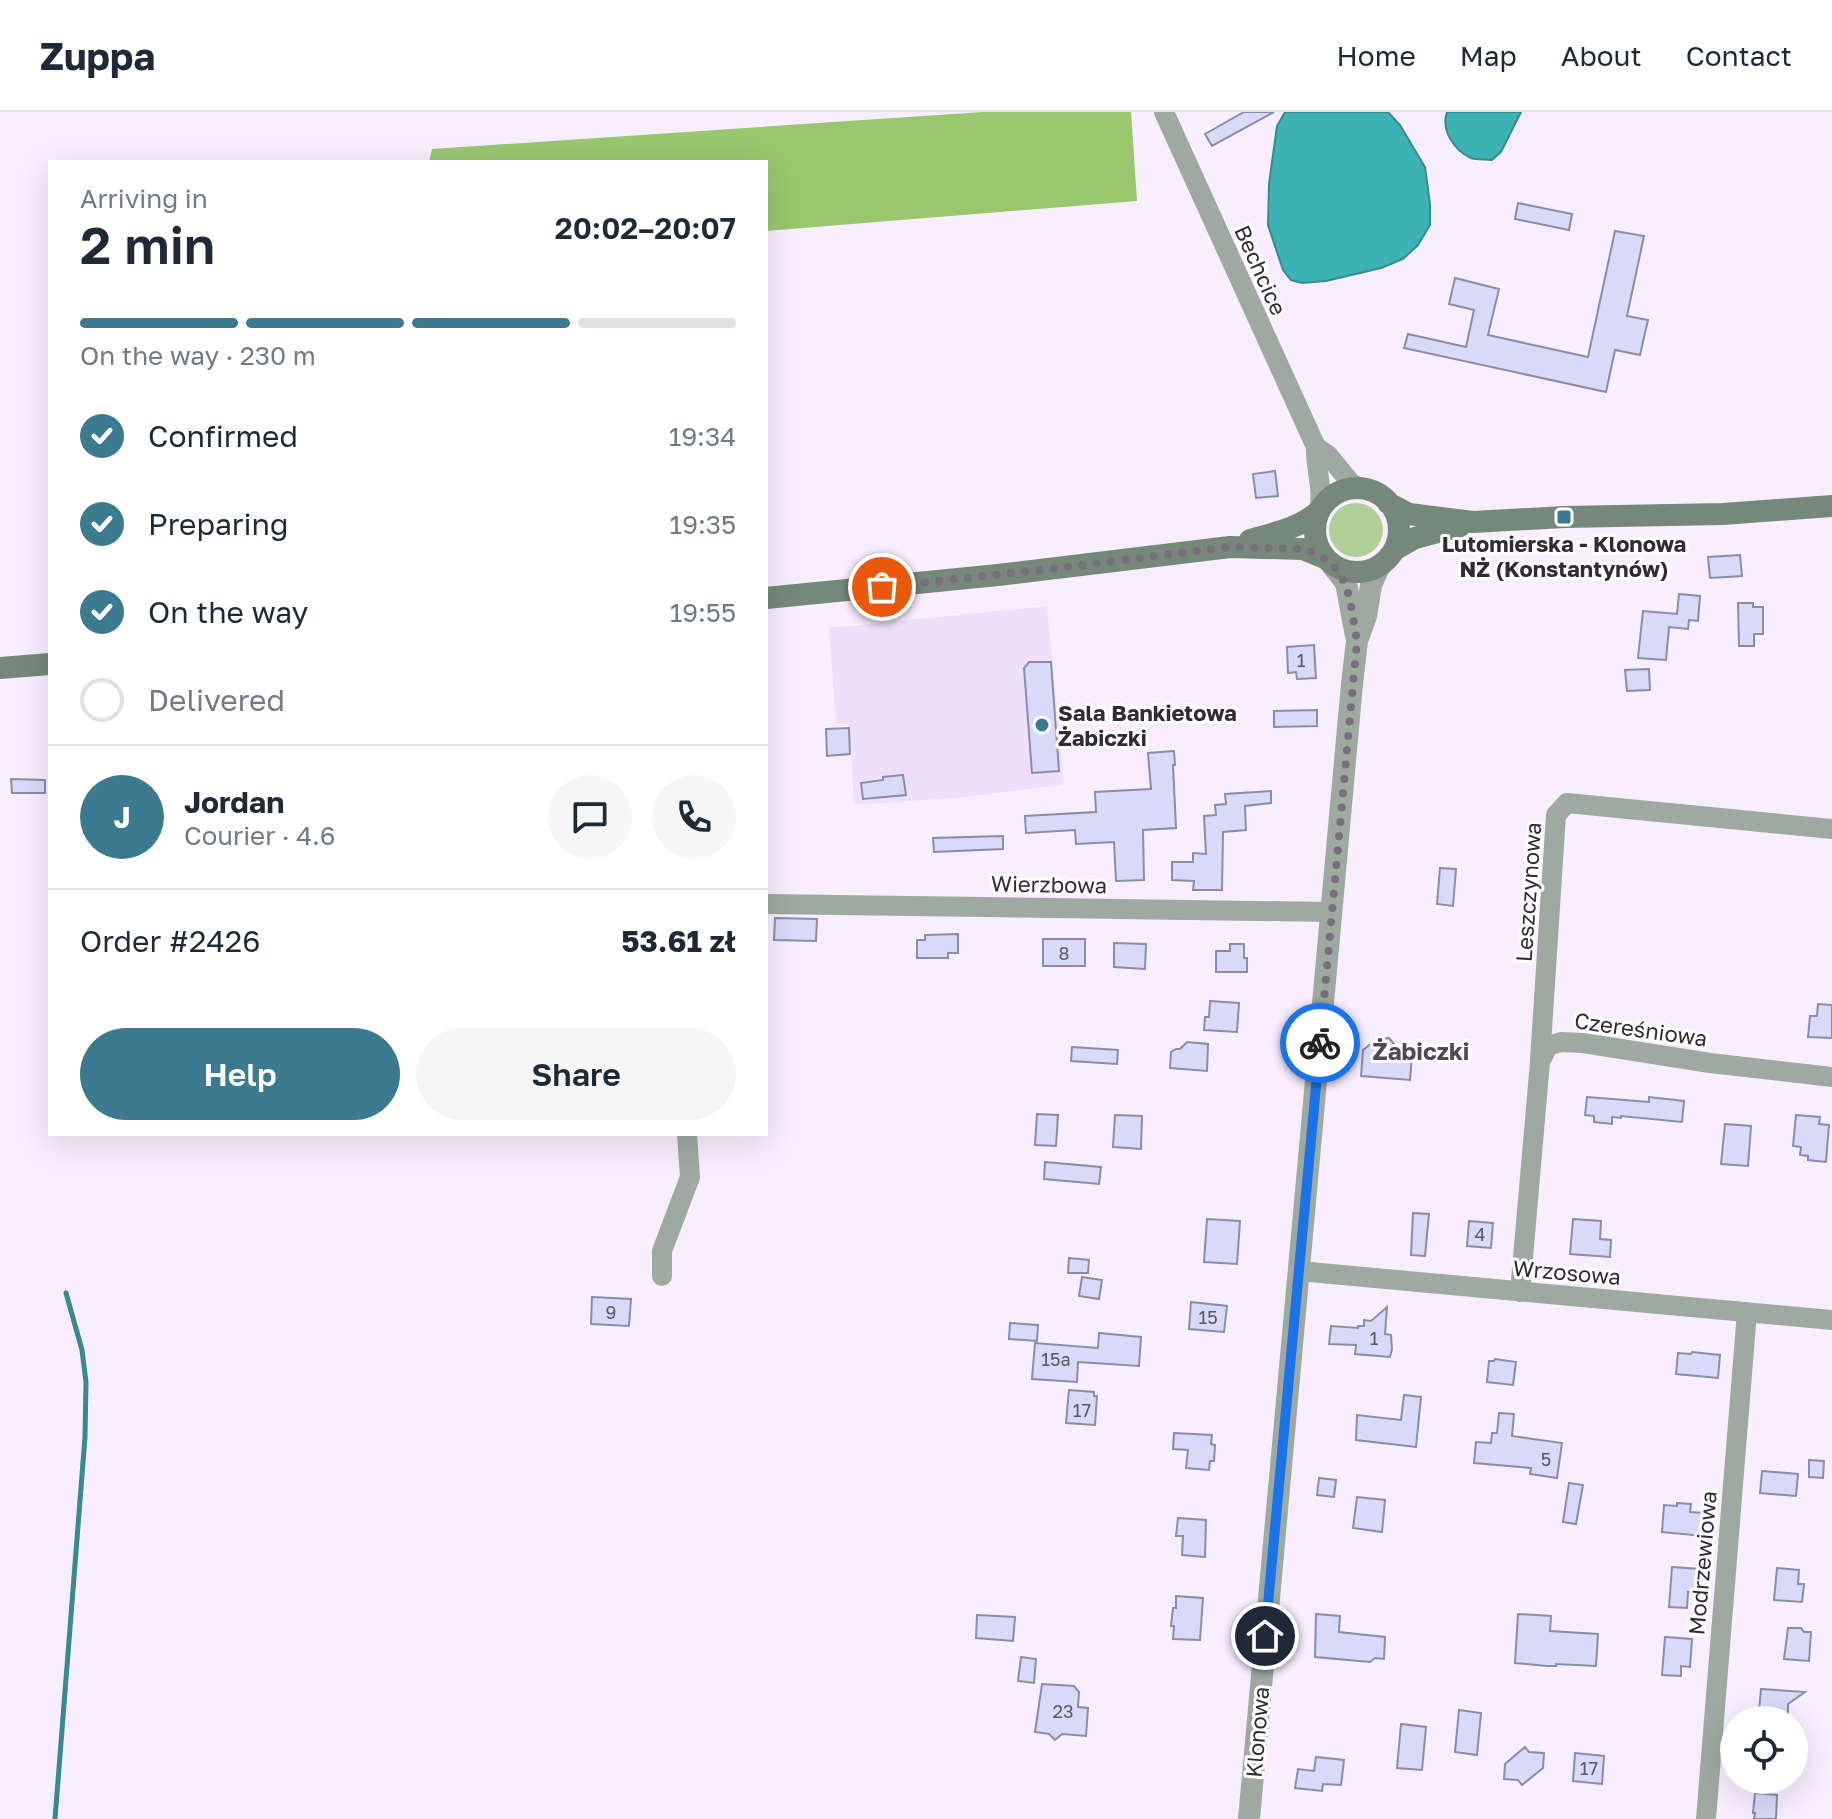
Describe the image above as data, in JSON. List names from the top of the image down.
{
  "streets": {
    "street": [
      "Bechcice",
      "Wierzbowa",
      "Leszczynowa",
      "Czereśniowa",
      "Wrzosowa",
      "Modrzewiowa",
      "Klonowa"
    ]
  },
  "crossings": [
    ["Bechcice", "Klonowa"],
    ["Wierzbowa", "Klonowa"],
    ["Leszczynowa", "Czereśniowa"],
    ["Wrzosowa", "Modrzewiowa"],
    ["Wrzosowa", "Klonowa"]
  ],
  "districts": ["Żabiczki"],
  "places": {
    "transit": ["Lutomierska - Klonowa NŻ (Konstantynów)"],
    "other": ["Sala Bankietowa Żabiczki"]
  },
  "house_numbers": [
    "1",
    "8",
    "4",
    "9",
    "15",
    "1",
    "15a",
    "17",
    "5",
    "23",
    "17"
  ],
  "page": {
    "header": "Zuppa",
    "nav": [
      "Home",
      "Map",
      "About",
      "Contact"
    ],
    "heading": ["2 min", "Arriving in", "20:02–20:07"],
    "panel": [
      "Jordan",
      "Courier · 4.6",
      "Order #2426",
      "53.61 zł"
    ],
    "bar": "On the way · 230 m",
    "list": [
      ["Confirmed", "19:34"],
      ["Preparing", "19:35"],
      ["On the way", "19:55"],
      "Delivered"
    ],
    "round": "J",
    "buttons": ["Help", "Share"]
  }
}
